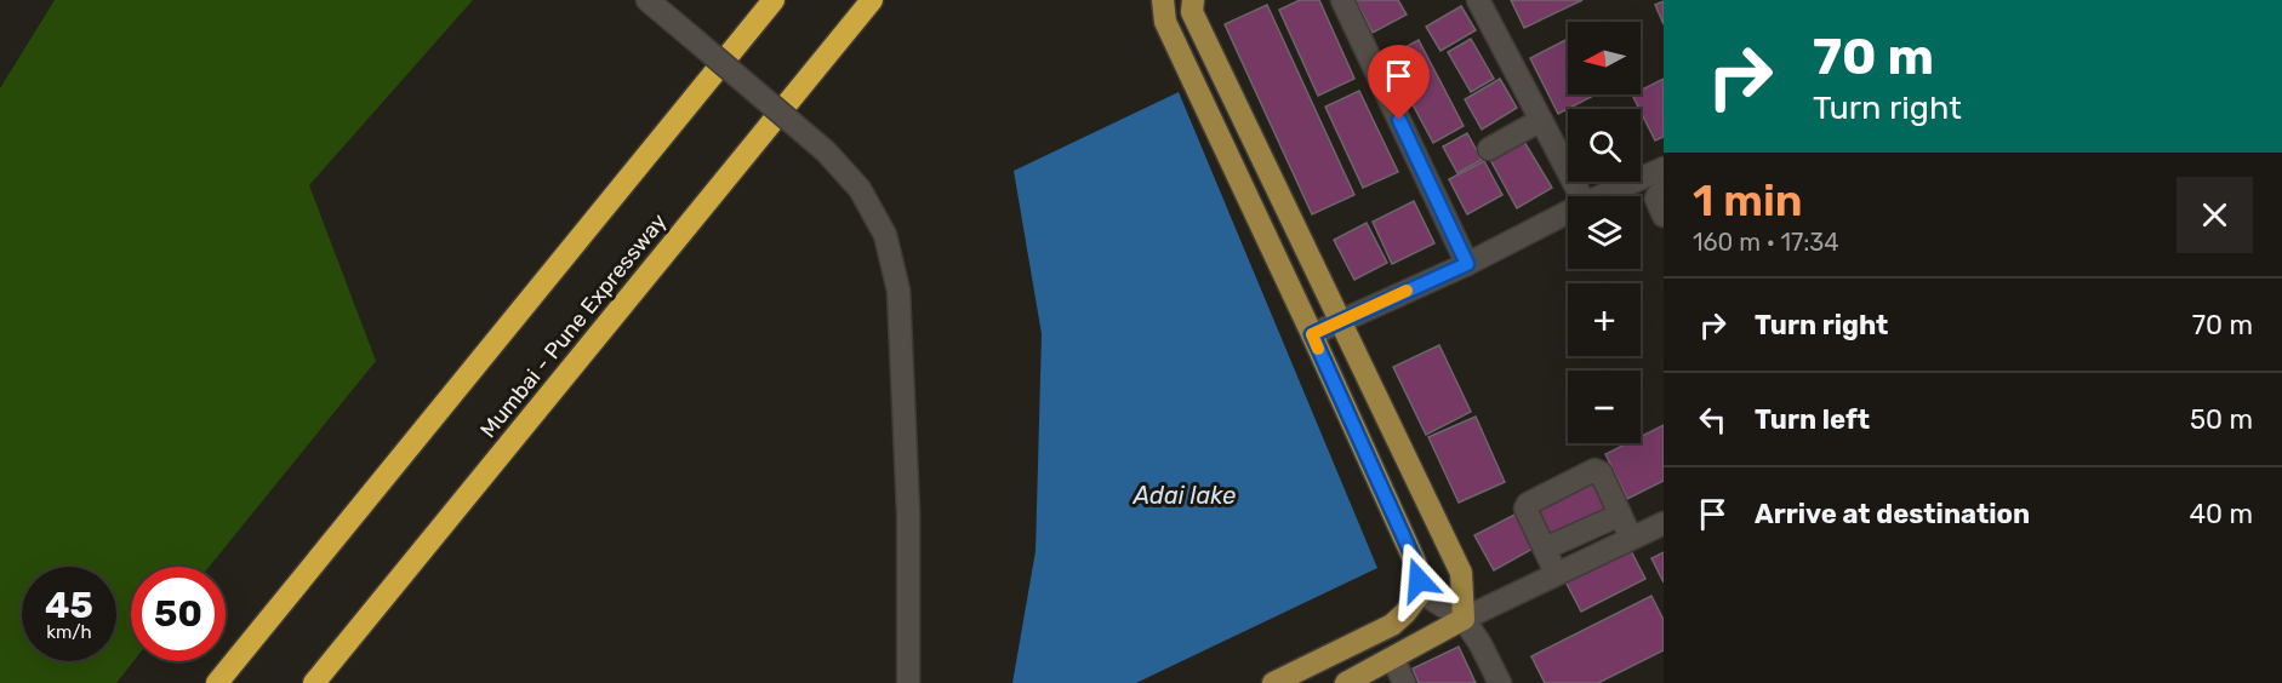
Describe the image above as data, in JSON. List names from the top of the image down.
{
  "streets": {
    "highway": ["Mumbai - Pune Expressway"]
  },
  "water": ["Adai lake"],
  "north": "left",
  "page": {
    "turn": ["70 m", "Turn right"],
    "map_buttons": ["+", "−"],
    "heading": ["1 min", "160 m · 17:34"],
    "list": [
      {
        "name": "Turn right",
        "value": "70 m"
      },
      {
        "name": "Turn left",
        "value": "50 m"
      },
      {
        "name": "Arrive at destination",
        "value": "40 m"
      }
    ],
    "speed": "45 km/h",
    "limit": "50"
  }
}
